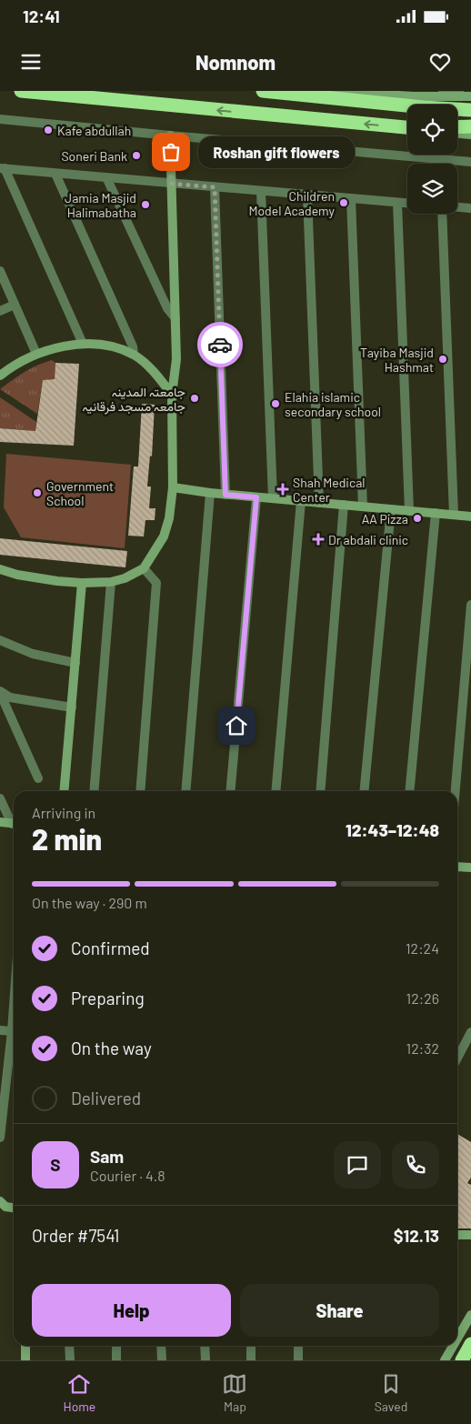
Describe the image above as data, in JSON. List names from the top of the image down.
{
  "places": {
    "other": [
      "Kafe abdullah",
      "Roshan gift flowers",
      "Soneri Bank",
      "Children Model Academy",
      "Jamia Masjid Halimabatha",
      "Tayiba Masjid Hashmat",
      "جامعتہ المدینہ جامعہ مسجد فرقانیہ",
      "Elahia islamic secondary school",
      "Government School",
      "AA Pizza"
    ],
    "health": ["Shah Medical Center", "Dr abdali clinic"]
  },
  "page": {
    "status": "12:41",
    "header": "Nomnom",
    "bubble": "Roshan gift flowers",
    "heading": ["2 min", "Arriving in", "12:43–12:48"],
    "panel": [
      "Sam",
      "Courier · 4.8",
      "Order #7541",
      "$12.13"
    ],
    "bar": "On the way · 290 m",
    "list": [
      ["Confirmed", "12:24"],
      ["Preparing", "12:26"],
      ["On the way", "12:32"],
      "Delivered"
    ],
    "round": "S",
    "buttons": ["Help", "Share"],
    "tabs": ["Home", "Map", "Saved"]
  }
}
